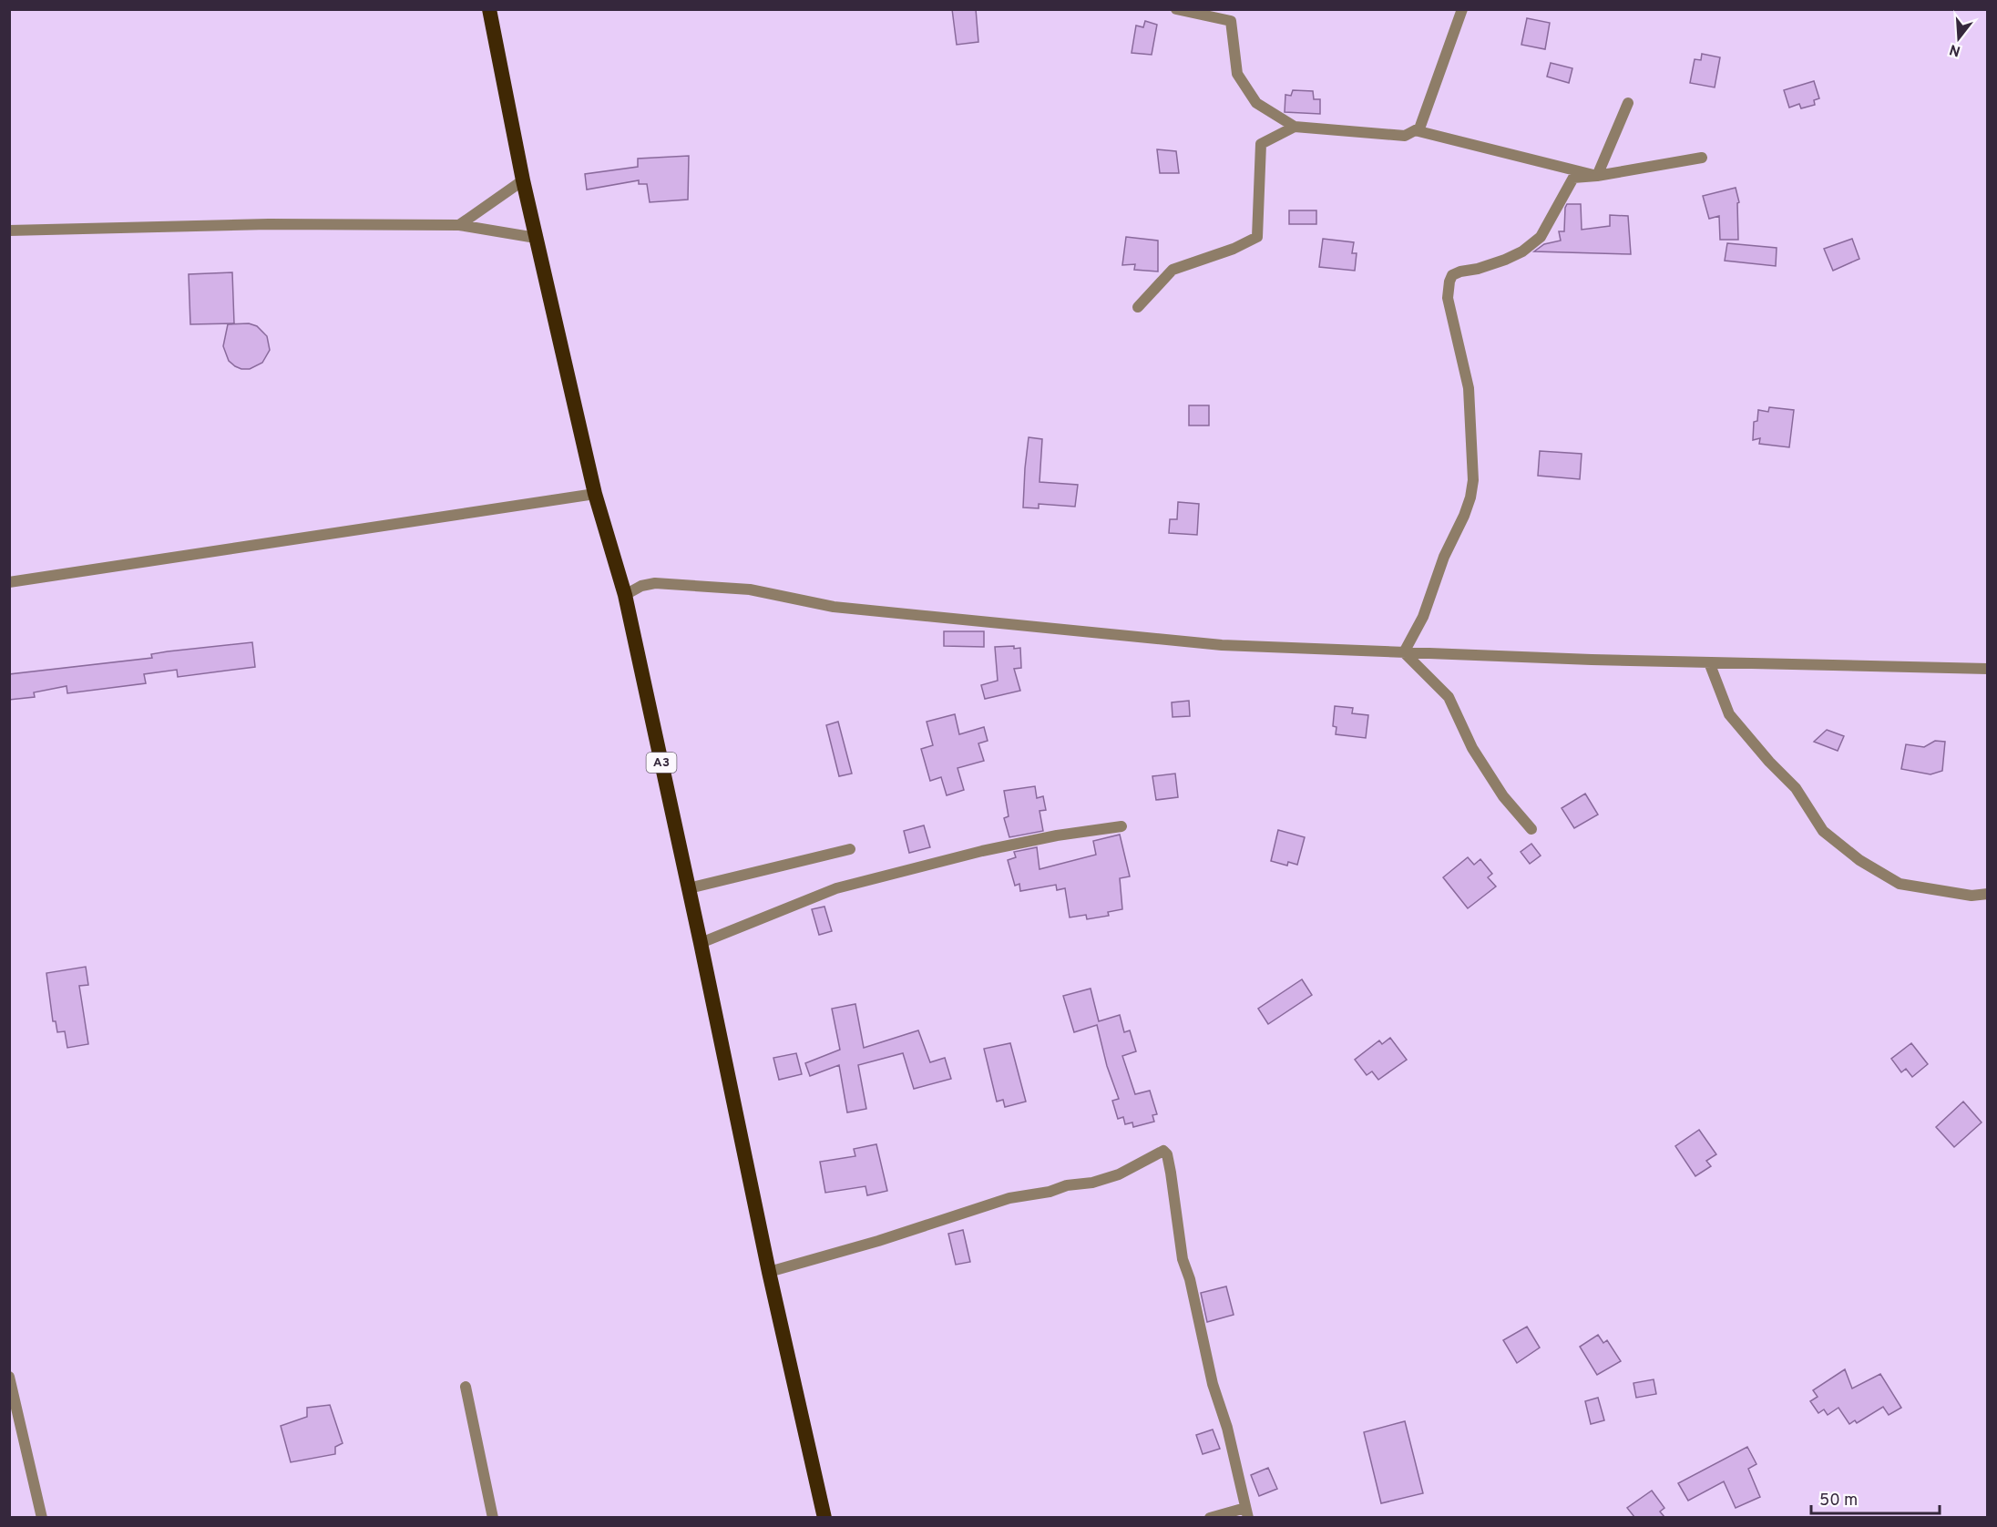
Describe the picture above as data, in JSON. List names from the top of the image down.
{
  "streets": {
    "highway": ["A3"]
  },
  "scale_bar": "50 m",
  "north": "bottom"
}
